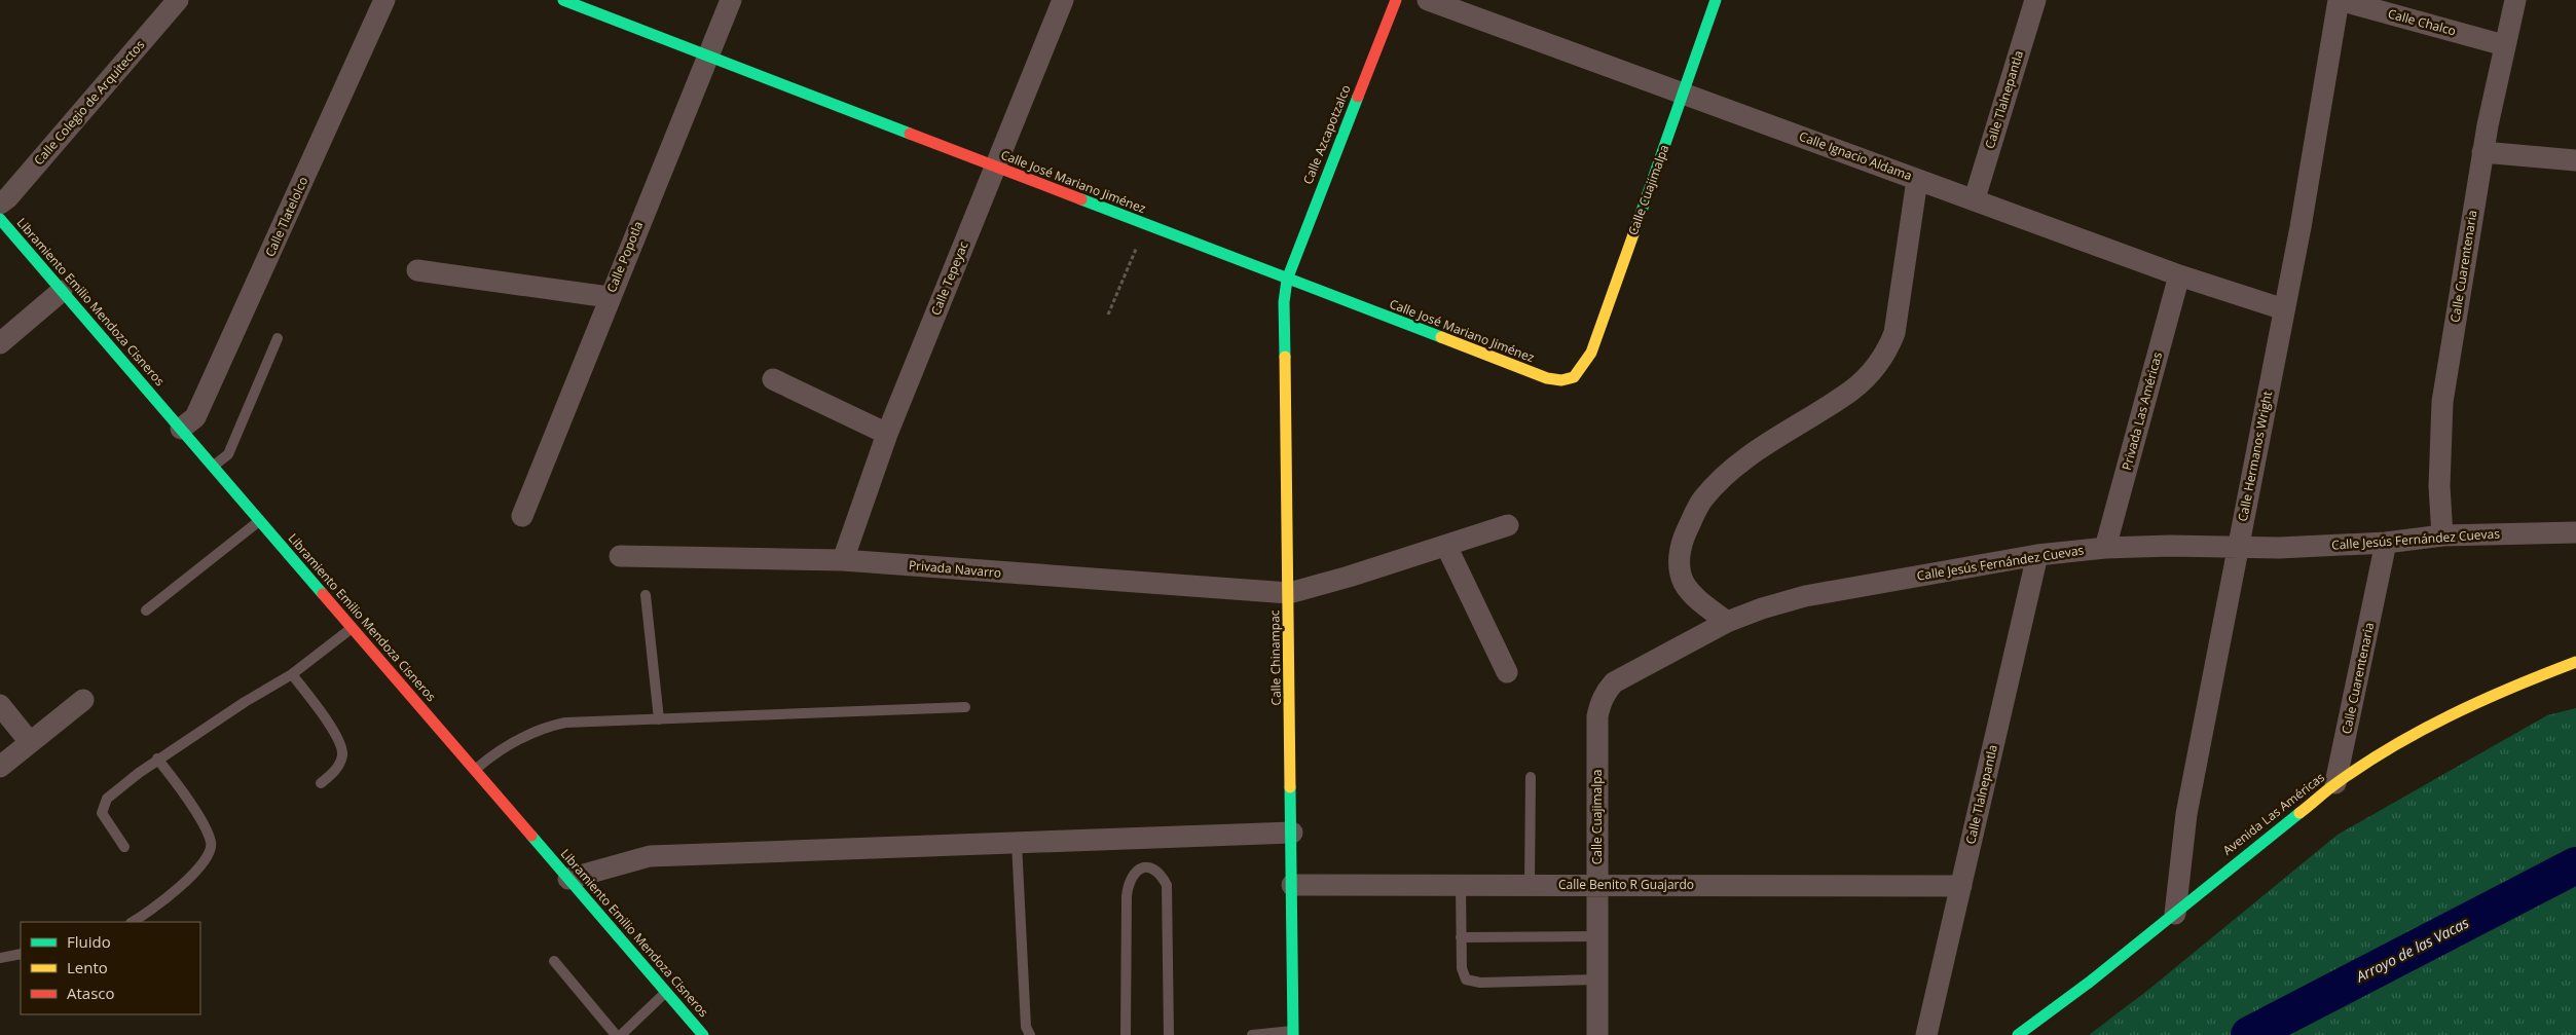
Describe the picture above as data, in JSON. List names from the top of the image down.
{
  "streets": {
    "street": [
      "Calle Chalco",
      "Calle Tlalnepantla",
      "Calle Colegio de Arquitectos",
      "Calle Azcapotzalco",
      "Calle Ignacio Aldama",
      "Calle José Mariano Jiménez",
      "Calle Cuajimalpa",
      "Calle Tlatelolco",
      "Calle Popotla",
      "Calle Cuarentenaria",
      "Calle Tepeyac",
      "Libramiento Emilio Mendoza Cisneros",
      "Privada Las Américas",
      "Calle Hermanos Wright",
      "Calle Jesús Fernández Cuevas",
      "Privada Navarro",
      "Calle Chinampac",
      "Avenida Las Américas",
      "Calle Benito R Guajardo"
    ]
  },
  "crossings": [
    ["Calle Chalco", "Calle Cuarentenaria"],
    ["Calle Chalco", "Calle Hermanos Wright"],
    ["Calle Tlalnepantla", "Calle Ignacio Aldama"],
    ["Calle Tlalnepantla", "Calle Jesús Fernández Cuevas"],
    ["Calle Tlalnepantla", "Calle Benito R Guajardo"],
    ["Calle Azcapotzalco", "Calle José Mariano Jiménez"],
    ["Calle Azcapotzalco", "Calle Chinampac"],
    ["Calle Ignacio Aldama", "Calle Cuajimalpa"],
    ["Calle Ignacio Aldama", "Privada Las Américas"],
    ["Calle Ignacio Aldama", "Calle Hermanos Wright"],
    ["Calle José Mariano Jiménez", "Calle Cuajimalpa"],
    ["Calle José Mariano Jiménez", "Calle Popotla"],
    ["Calle José Mariano Jiménez", "Calle Tepeyac"],
    ["Calle José Mariano Jiménez", "Calle Chinampac"],
    ["Calle Cuajimalpa", "Calle Jesús Fernández Cuevas"],
    ["Calle Cuajimalpa", "Calle Benito R Guajardo"],
    ["Calle Tlatelolco", "Libramiento Emilio Mendoza Cisneros"],
    ["Calle Cuarentenaria", "Calle Jesús Fernández Cuevas"],
    ["Calle Cuarentenaria", "Avenida Las Américas"],
    ["Calle Tepeyac", "Privada Navarro"],
    ["Privada Las Américas", "Calle Jesús Fernández Cuevas"],
    ["Calle Hermanos Wright", "Calle Jesús Fernández Cuevas"],
    ["Calle Hermanos Wright", "Avenida Las Américas"],
    ["Privada Navarro", "Calle Chinampac"],
    ["Calle Chinampac", "Calle Benito R Guajardo"]
  ],
  "water": ["Arroyo de las Vacas"],
  "legend": ["Fluido", "Lento", "Atasco"]
}
